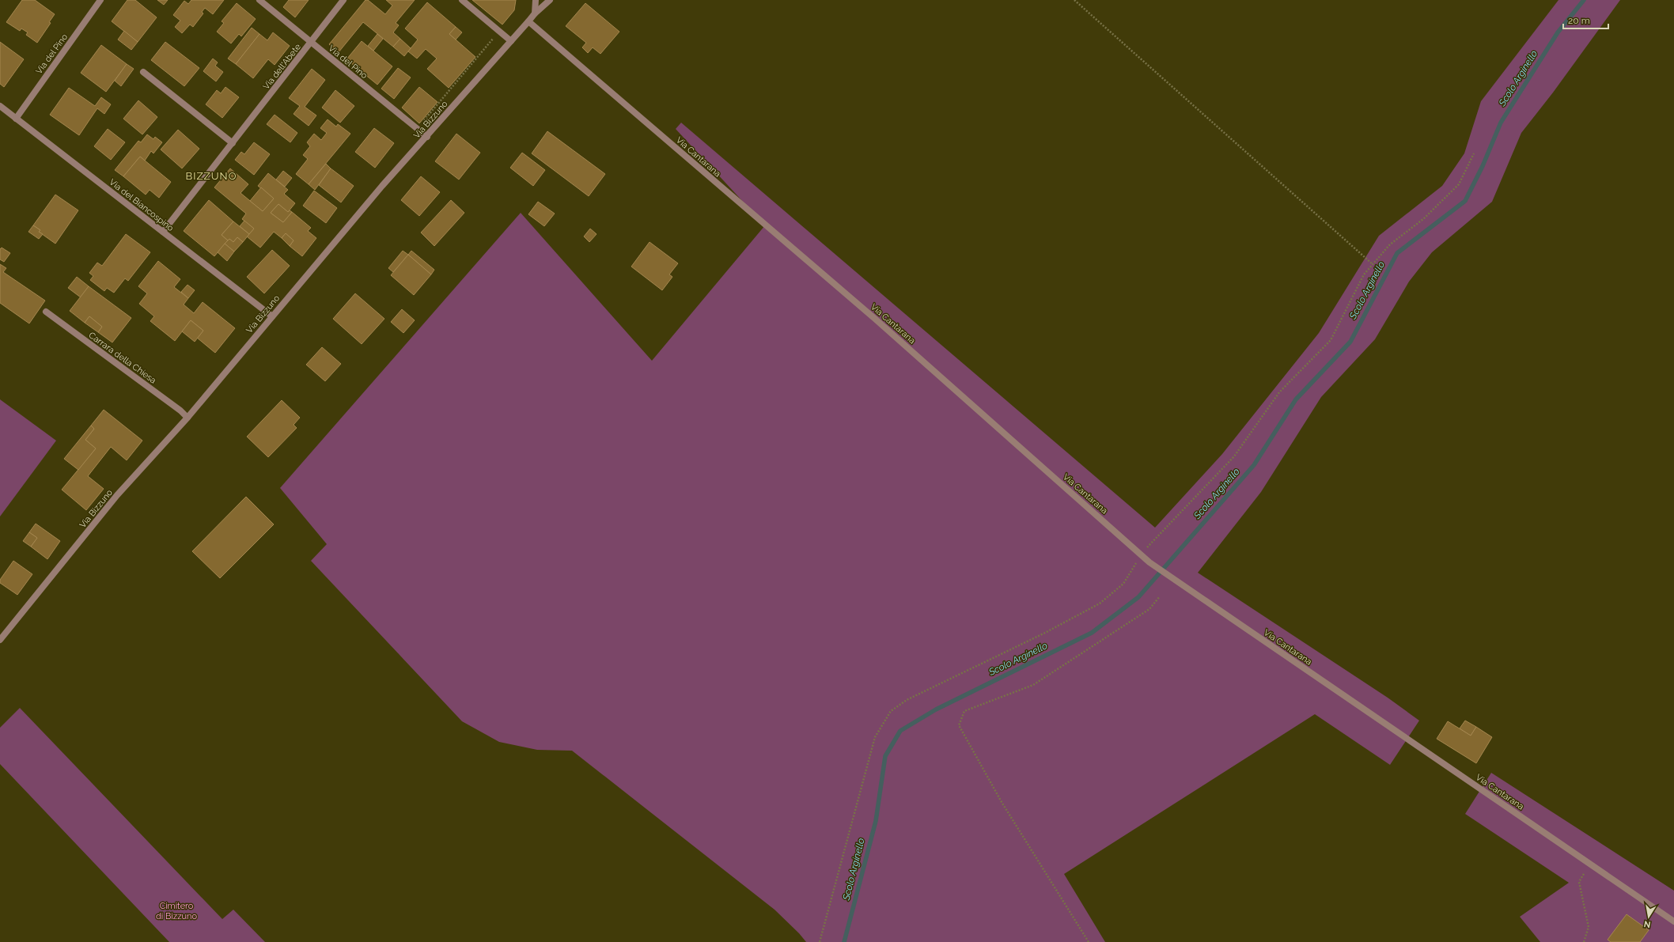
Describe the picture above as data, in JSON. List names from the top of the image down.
{
  "streets": {
    "street": [
      "Via del Pino",
      "Via dell'Abete",
      "Via Bizzuno",
      "Via Cantarana",
      "Via del Biancospino",
      "Carrara della Chiesa"
    ]
  },
  "crossings": [
    ["Via del Pino", "Via dell'Abete"],
    ["Via del Pino", "Via Bizzuno"],
    ["Via del Pino", "Via del Biancospino"],
    ["Via dell'Abete", "Via del Biancospino"],
    ["Via Bizzuno", "Via Cantarana"],
    ["Via Bizzuno", "Via del Biancospino"],
    ["Via Bizzuno", "Carrara della Chiesa"]
  ],
  "districts": ["BIZZUNO"],
  "water": ["Scolo Arginello"],
  "parks": ["Cimitero di Bizzuno"],
  "scale_bar": "20 m",
  "north": "bottom"
}
